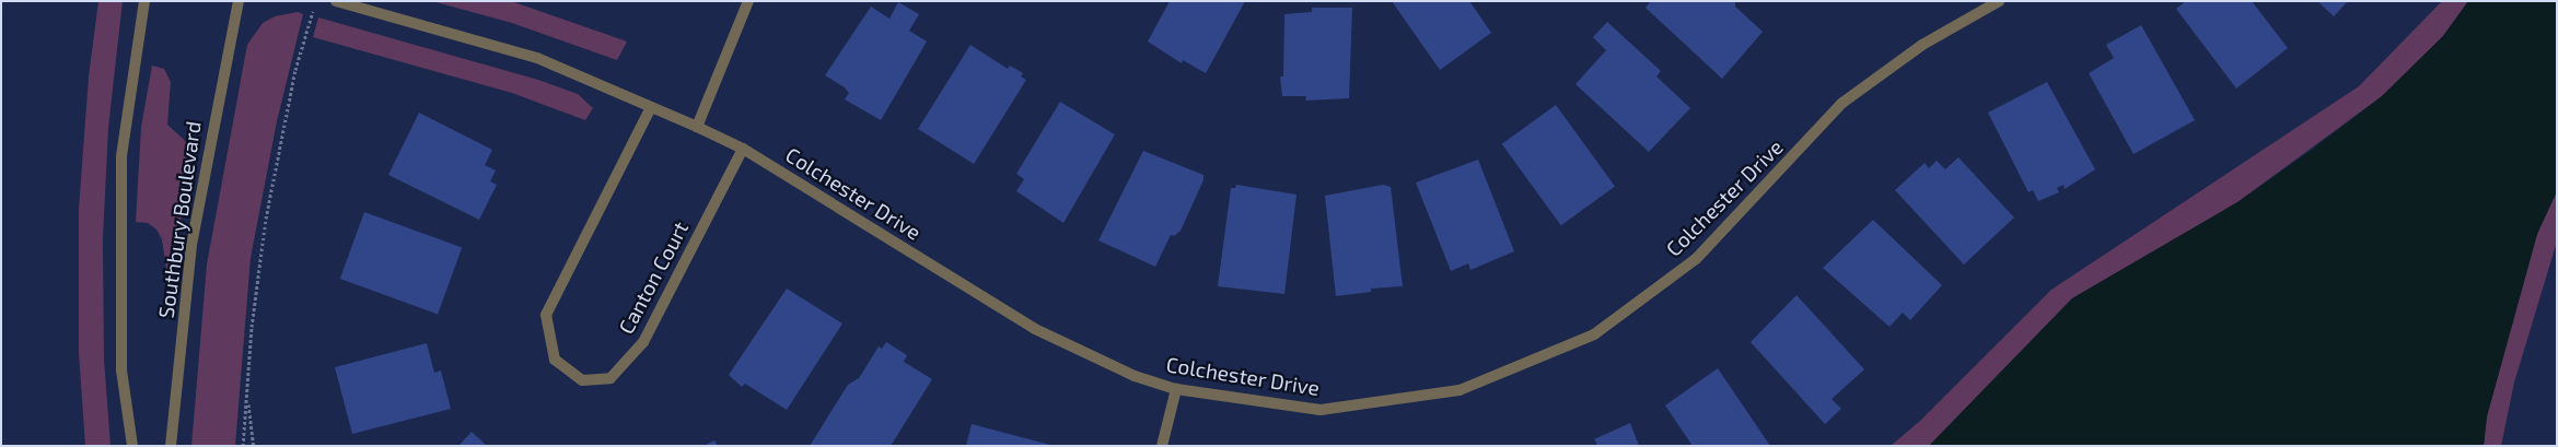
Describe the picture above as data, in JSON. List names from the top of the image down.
{
  "streets": {
    "street": ["Colchester Drive", "Southbury Boulevard", "Canton Court"]
  },
  "crossings": [
    ["Colchester Drive", "Canton Court"]
  ]
}
